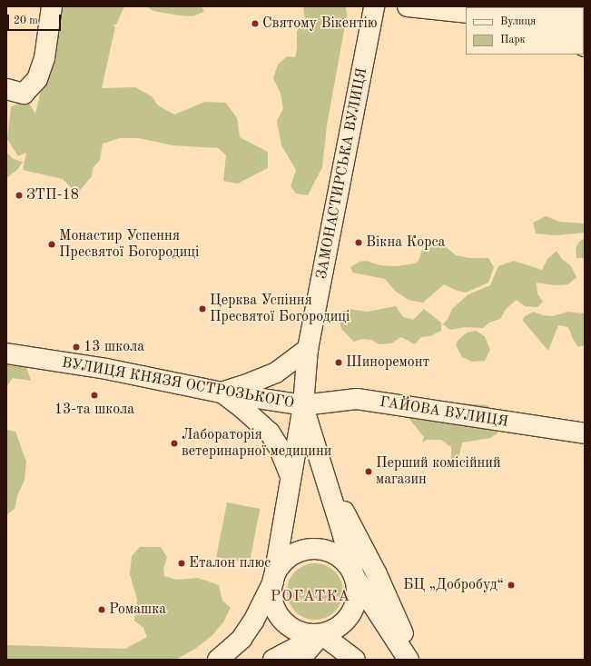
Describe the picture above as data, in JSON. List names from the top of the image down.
{
  "streets": {
    "main road": ["ЗАМОНАСТИРСЬКА ВУЛИЦЯ", "ВУЛИЦЯ КНЯЗЯ ОСТРОЗЬКОГО", "ГАЙОВА ВУЛИЦЯ"]
  },
  "crossings": [
    ["ЗАМОНАСТИРСЬКА ВУЛИЦЯ", "ВУЛИЦЯ КНЯЗЯ ОСТРОЗЬКОГО"],
    ["ЗАМОНАСТИРСЬКА ВУЛИЦЯ", "ГАЙОВА ВУЛИЦЯ"],
    ["ВУЛИЦЯ КНЯЗЯ ОСТРОЗЬКОГО", "ГАЙОВА ВУЛИЦЯ"]
  ],
  "districts": ["РОГАТКА"],
  "places": [
    "Святому Вікентію",
    "ЗТП-18",
    "Вікна Корса",
    "Монастир Успення Пресвятої Богородиці",
    "Церква Успіння Пресвятої Богородиці",
    "13 школа",
    "Шиноремонт",
    "13-та школа",
    "Лабораторія ветеринарної медицини",
    "Перший комісійний магазин",
    "Еталон плюс",
    "БЦ „Добробуд“",
    "Ромашка"
  ],
  "legend": ["Вулиця", "Парк"],
  "scale_bar": "20 m"
}
